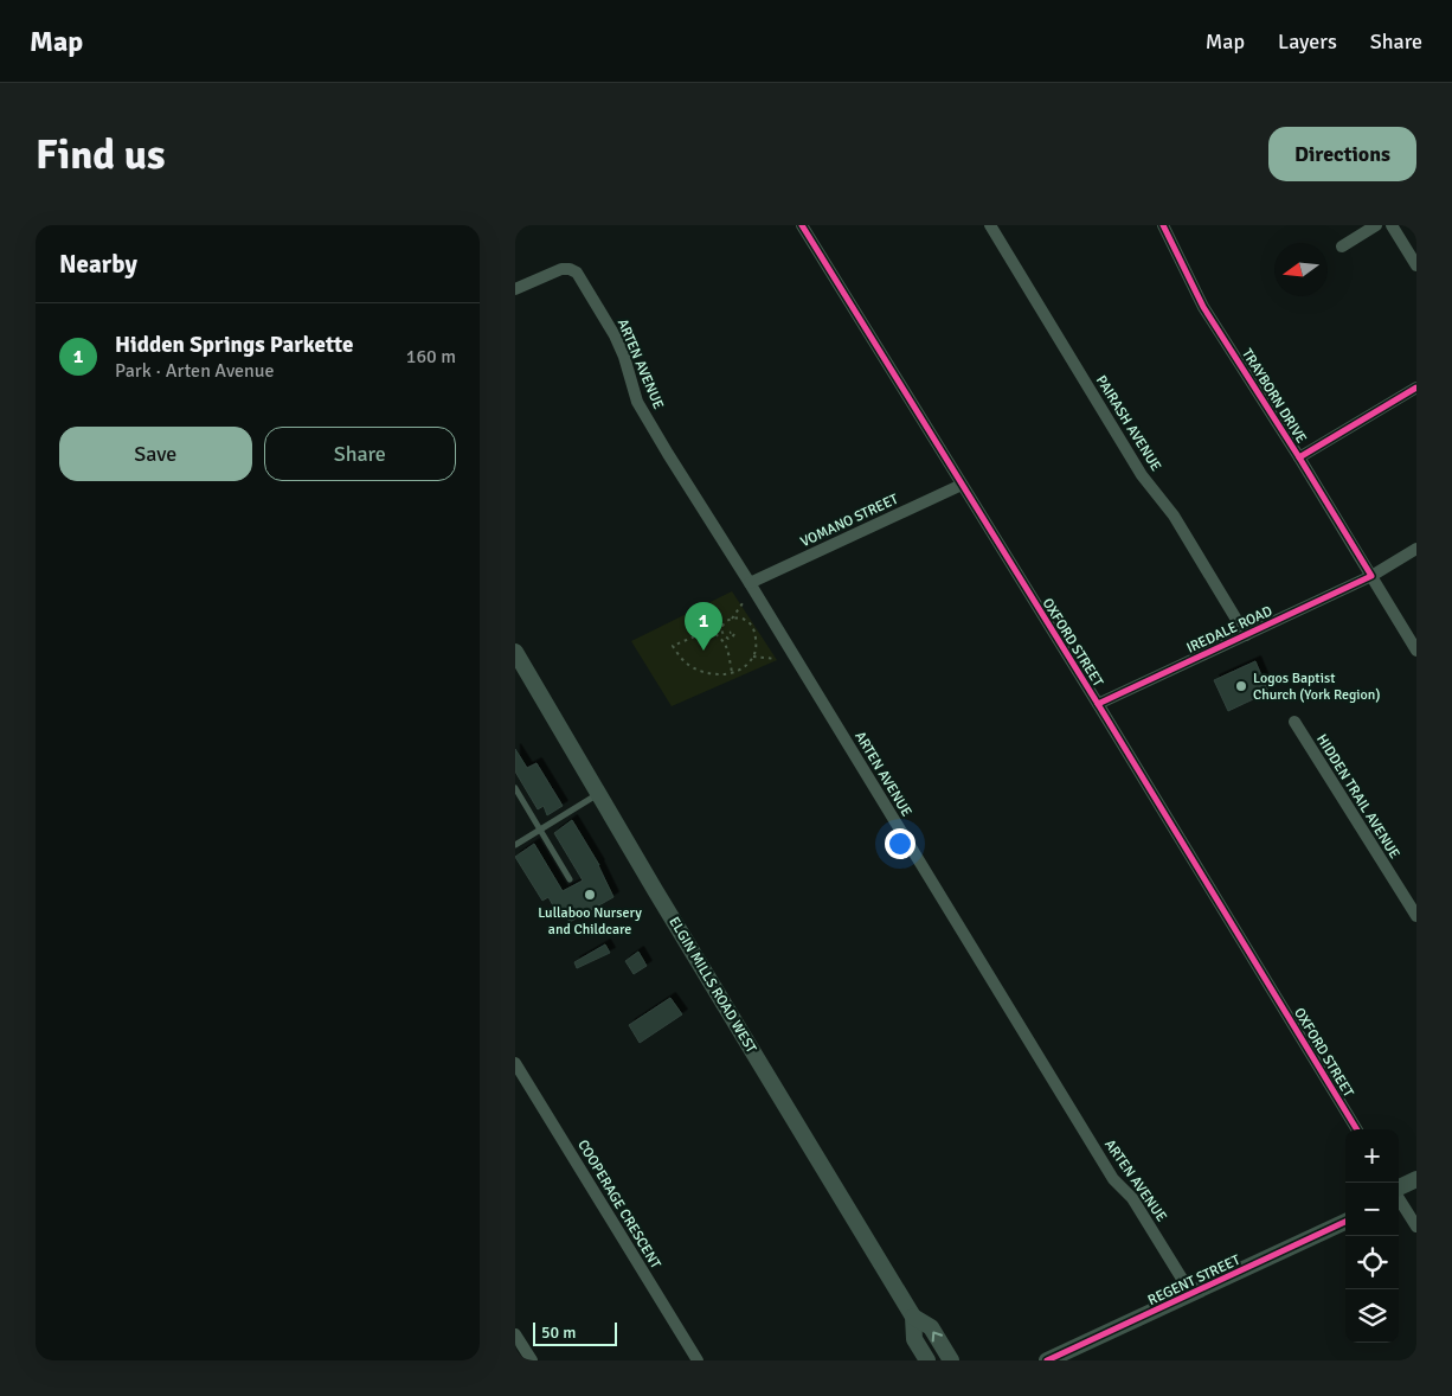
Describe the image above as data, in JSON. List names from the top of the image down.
{
  "streets": {
    "main road": ["ELGIN MILLS ROAD WEST", "REGENT STREET"],
    "street": [
      "ARTEN AVENUE",
      "TRAYBORN DRIVE",
      "PAIRASH AVENUE",
      "VOMANO STREET",
      "IREDALE ROAD",
      "OXFORD STREET",
      "HIDDEN TRAIL AVENUE",
      "COOPERAGE CRESCENT"
    ]
  },
  "crossings": [
    ["ARTEN AVENUE", "VOMANO STREET"],
    ["ARTEN AVENUE", "REGENT STREET"],
    ["TRAYBORN DRIVE", "IREDALE ROAD"],
    ["PAIRASH AVENUE", "IREDALE ROAD"],
    ["VOMANO STREET", "OXFORD STREET"],
    ["IREDALE ROAD", "OXFORD STREET"]
  ],
  "places": ["Logos Baptist Church (York Region)", "Lullaboo Nursery and Childcare"],
  "scale_bar": "50 m",
  "north": "left",
  "page": {
    "header": "Map",
    "nav": ["Map", "Layers", "Share"],
    "buttons": [
      "Directions",
      ["Save", "Share"]
    ],
    "title": "Find us",
    "heading": "Nearby",
    "list": [
      {
        "mark": "1",
        "name": "Hidden Springs Parkette",
        "note": "Park · Arten Avenue",
        "value": "160 m"
      }
    ],
    "pins": "1",
    "map_buttons": ["+", "−"],
    "scale": "50 m"
  }
}
